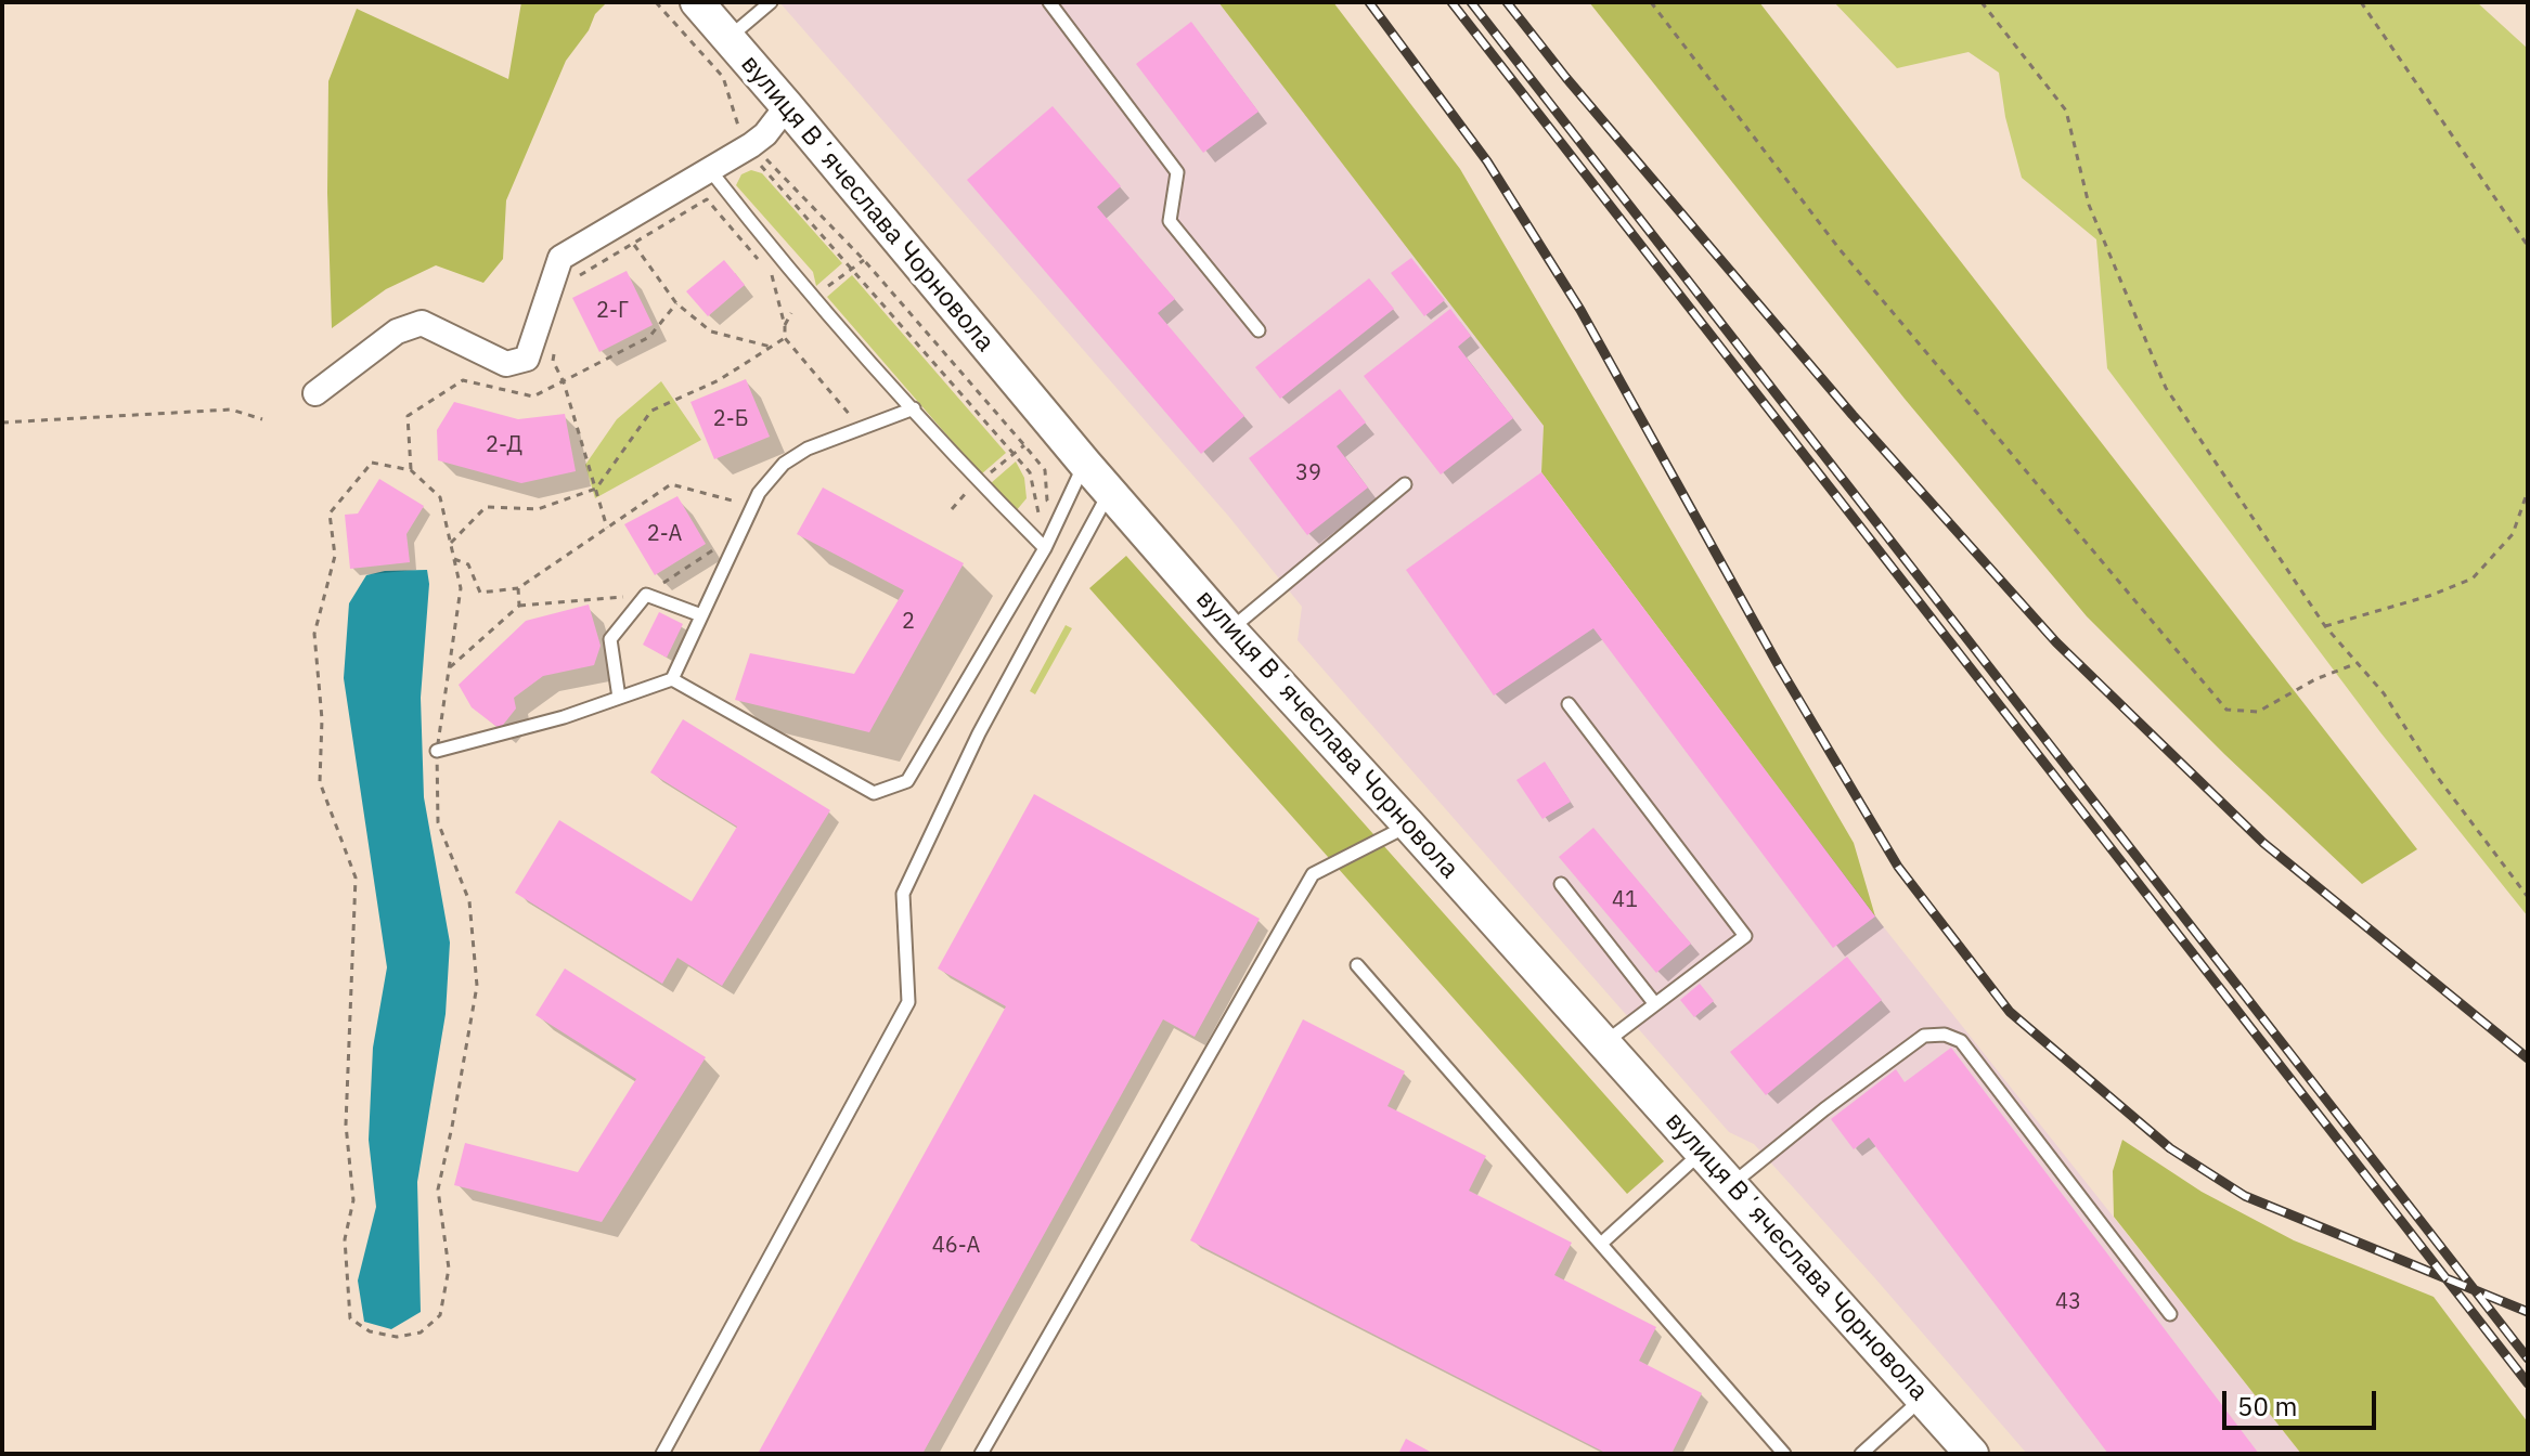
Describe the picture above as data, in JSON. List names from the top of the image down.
{
  "streets": {
    "main road": ["вулиця Вʼячеслава Чорновола"]
  },
  "house_numbers": [
    "2-Г",
    "2-Б",
    "2-Д",
    "39",
    "2-А",
    "2",
    "41",
    "46-А",
    "43"
  ],
  "scale_bar": "50 m"
}
